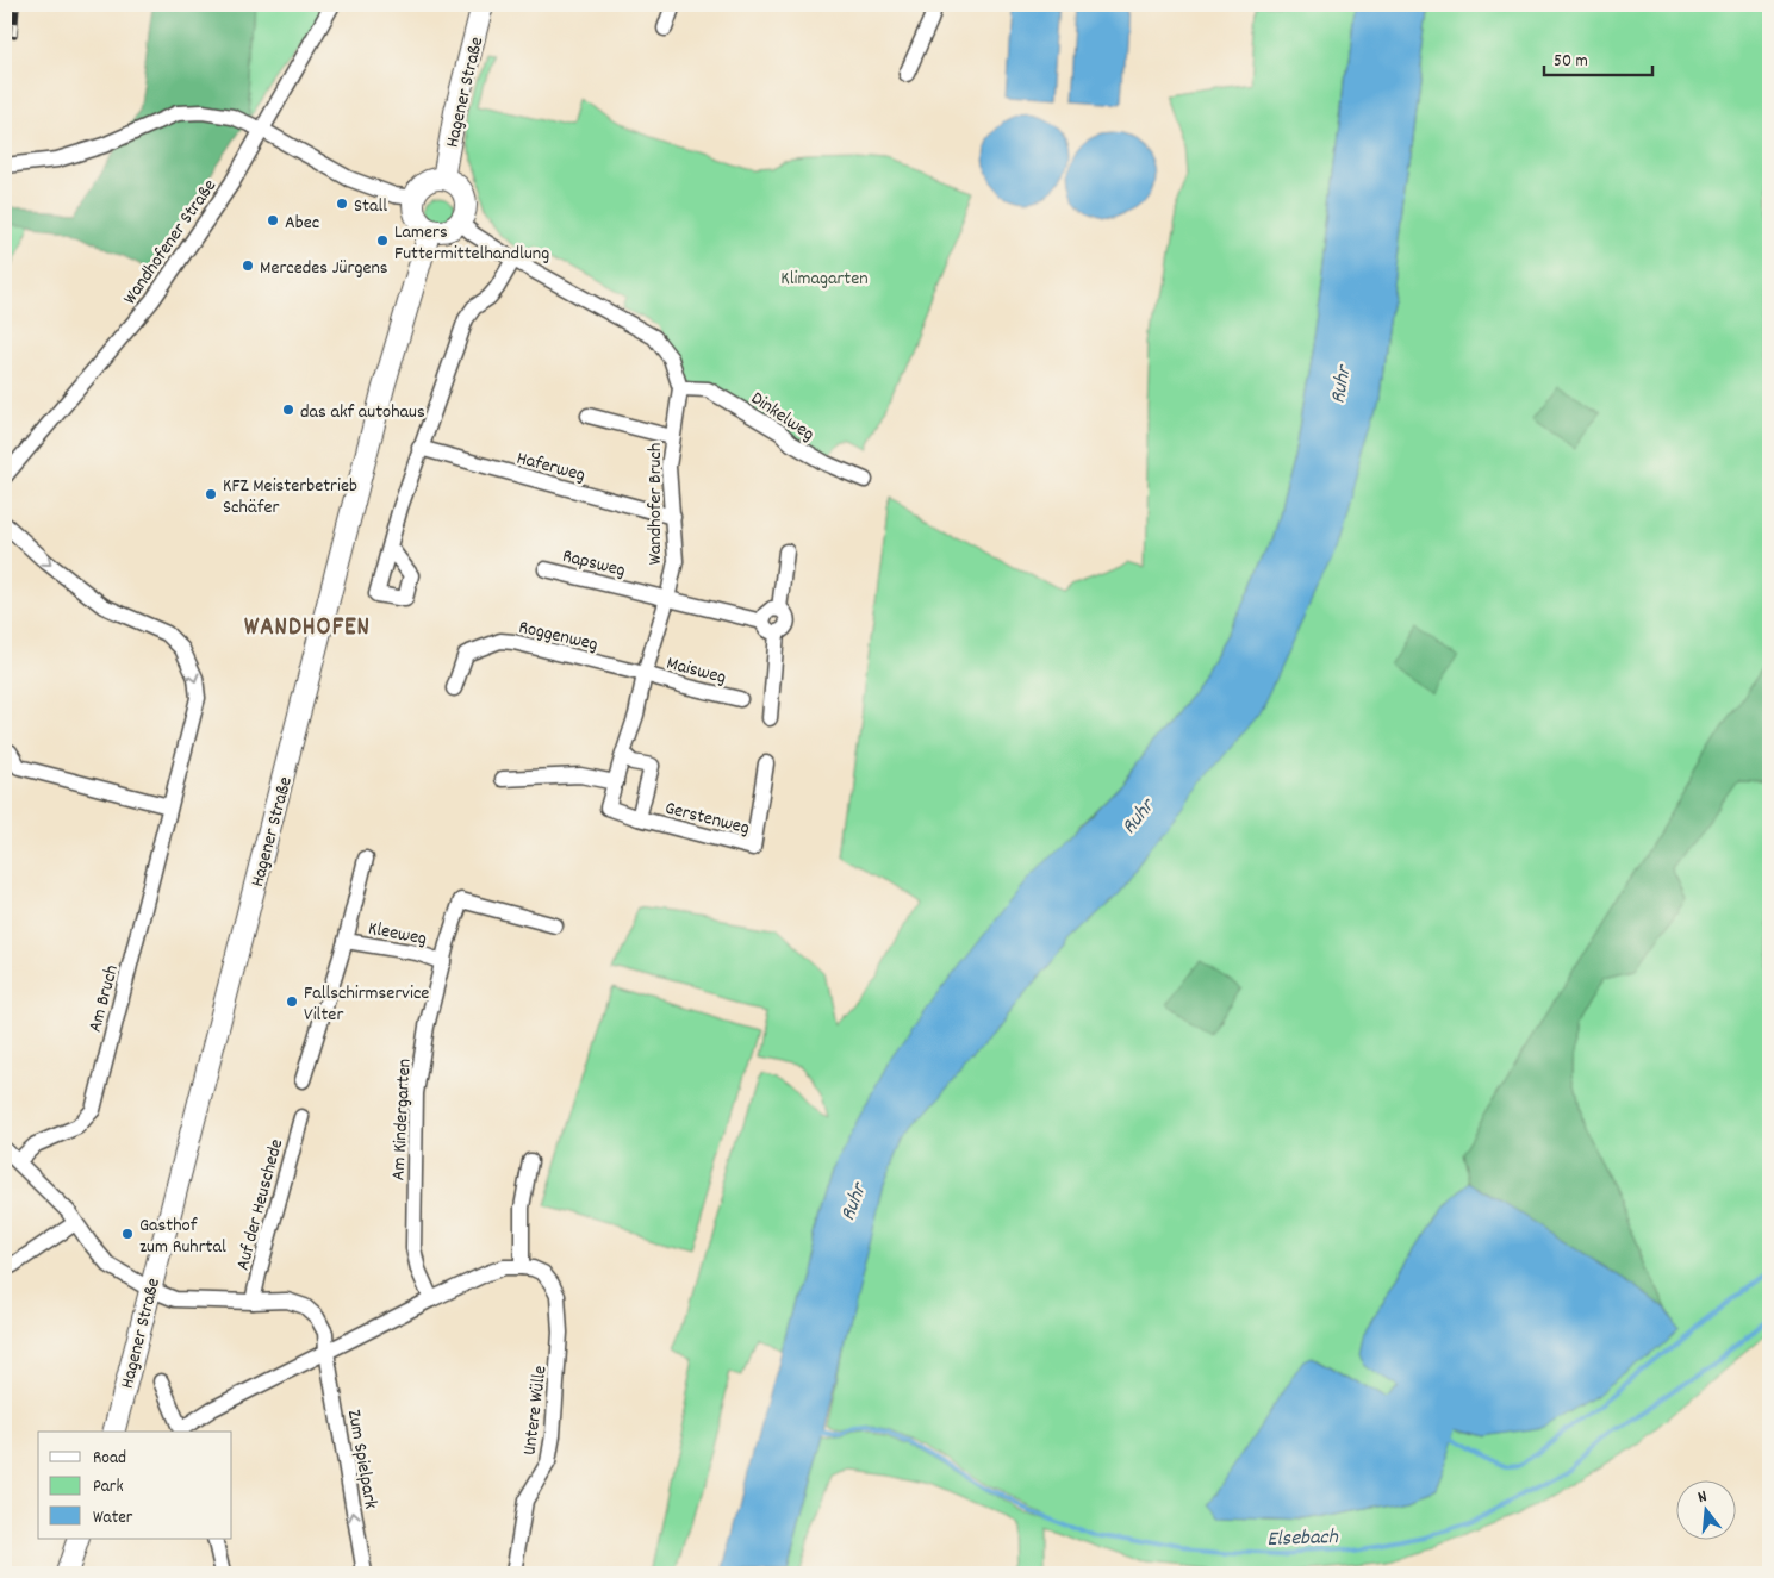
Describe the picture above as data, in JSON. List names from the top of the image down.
{
  "streets": {
    "main road": ["Hagener Straße"],
    "street": [
      "Wandhofener Straße",
      "Dinkelweg",
      "Haferweg",
      "Wandhofer Bruch",
      "Rapsweg",
      "Roggenweg",
      "Maisweg",
      "Gerstenweg",
      "Kleeweg",
      "Am Bruch",
      "Am Kindergarten",
      "Auf der Heuschede",
      "Untere Wülle",
      "Zum Spielpark"
    ]
  },
  "crossings": [
    ["Hagener Straße", "Wandhofer Bruch"],
    ["Dinkelweg", "Wandhofer Bruch"],
    ["Haferweg", "Wandhofer Bruch"],
    ["Wandhofer Bruch", "Rapsweg"],
    ["Wandhofer Bruch", "Roggenweg"],
    ["Wandhofer Bruch", "Maisweg"],
    ["Wandhofer Bruch", "Gerstenweg"],
    ["Roggenweg", "Maisweg"],
    ["Kleeweg", "Am Kindergarten"]
  ],
  "one_way": ["Am Bruch", "Zum Spielpark"],
  "districts": ["WANDHOFEN"],
  "water": ["Ruhr", "Elsebach"],
  "parks": ["Klimagarten"],
  "places": [
    "Stall",
    "Abec",
    "Lamers Futtermittelhandlung",
    "Mercedes Jürgens",
    "das akf autohaus",
    "KFZ Meisterbetrieb Schäfer",
    "Fallschirmservice Vilter",
    "Gasthof zum Ruhrtal"
  ],
  "legend": ["Road", "Park", "Water"],
  "scale_bar": "50 m",
  "north": "top"
}
